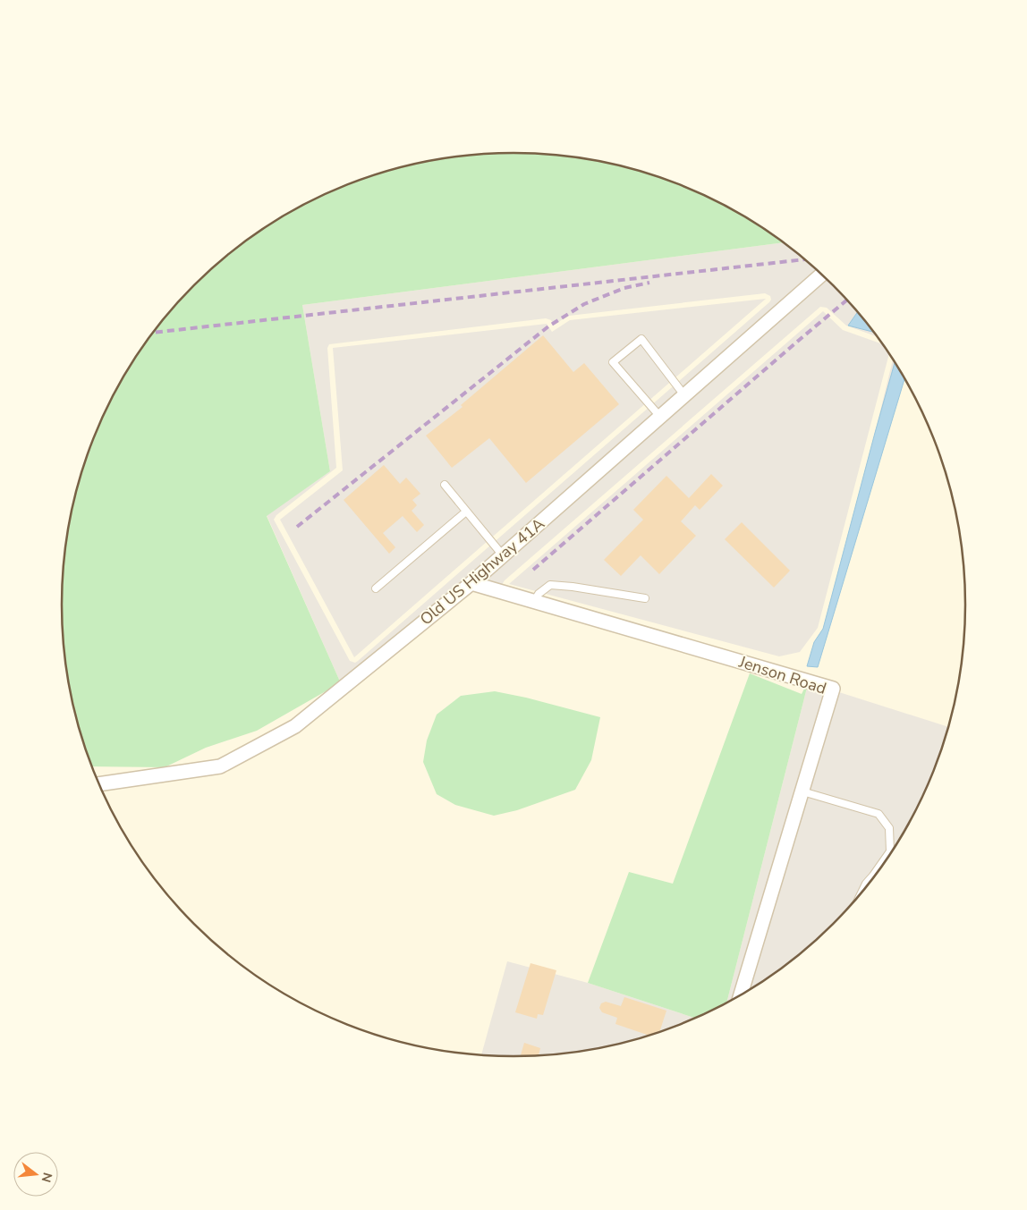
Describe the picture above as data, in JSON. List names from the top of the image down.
{
  "streets": {
    "street": ["Old US Highway 41A", "Jenson Road"]
  },
  "crossings": [
    ["Old US Highway 41A", "Jenson Road"]
  ],
  "north": "right"
}
